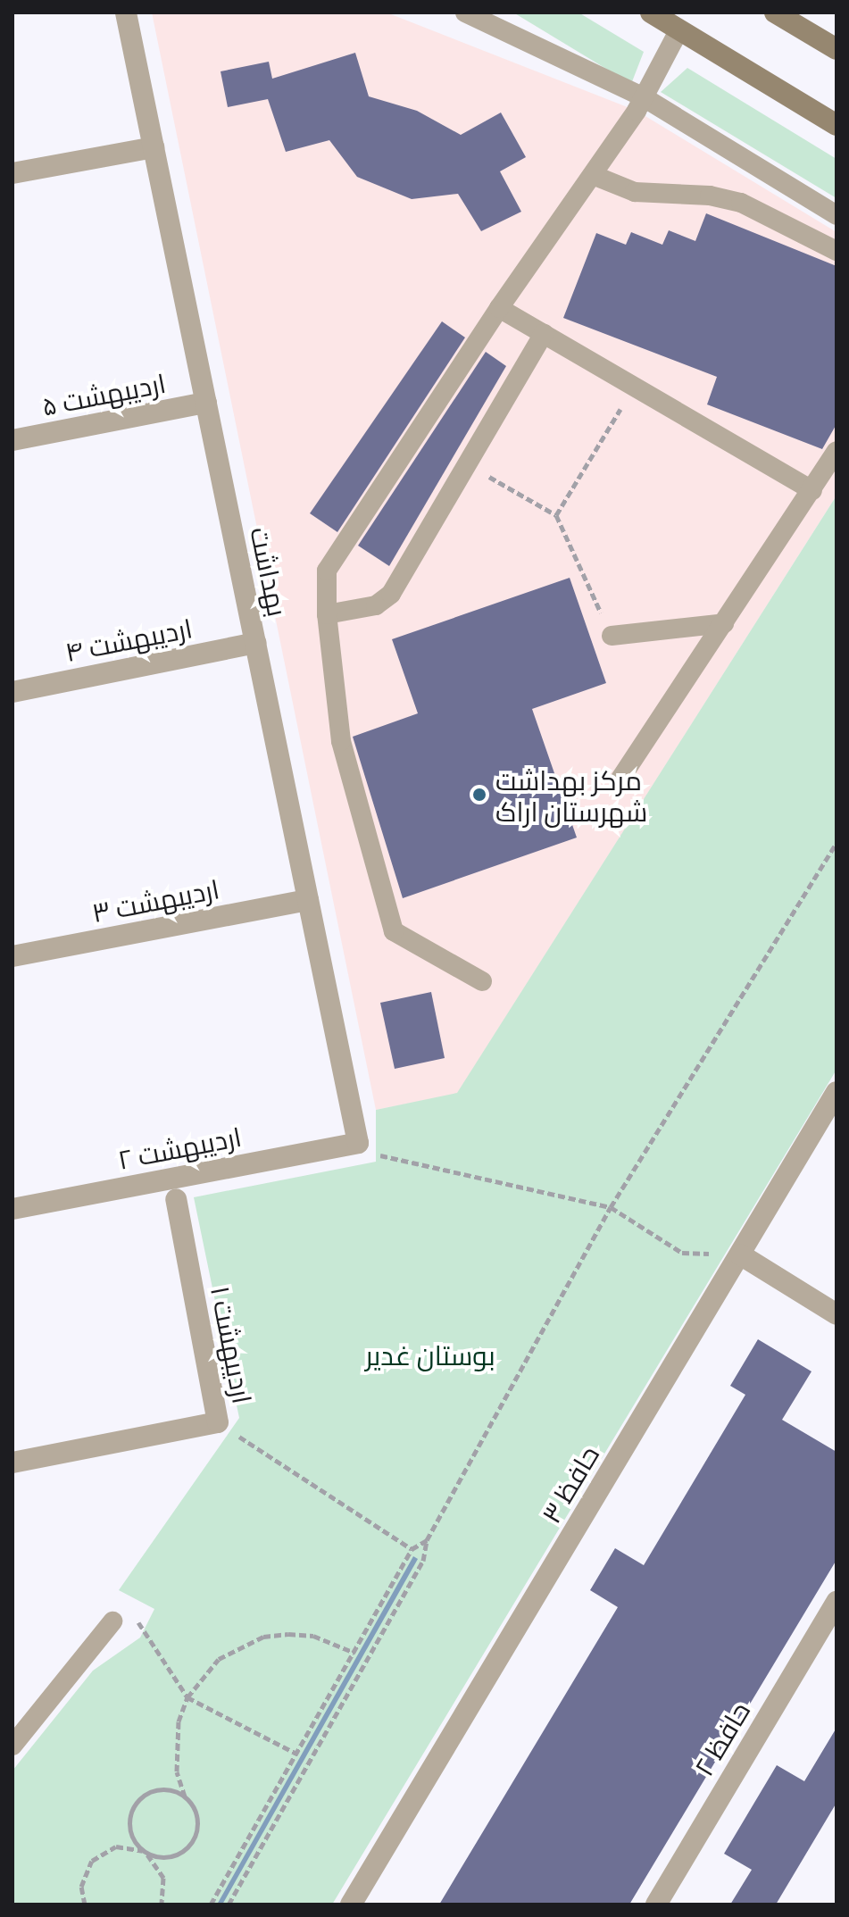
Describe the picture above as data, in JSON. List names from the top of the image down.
{
  "streets": {
    "street": [
      "اردیبهشت ۵",
      "بهداشت",
      "اردیبهشت ۴",
      "اردیبهشت ۳",
      "اردیبهشت ۲",
      "اردیبهشت ۱",
      "حافظ ۳",
      "حافظ ۲"
    ]
  },
  "crossings": [
    ["اردیبهشت ۵", "بهداشت"],
    ["بهداشت", "اردیبهشت ۴"],
    ["بهداشت", "اردیبهشت ۳"],
    ["بهداشت", "اردیبهشت ۲"]
  ],
  "parks": ["بوستان غدیر"],
  "places": ["مرکز بهداشت شهرستان اراک"]
}
